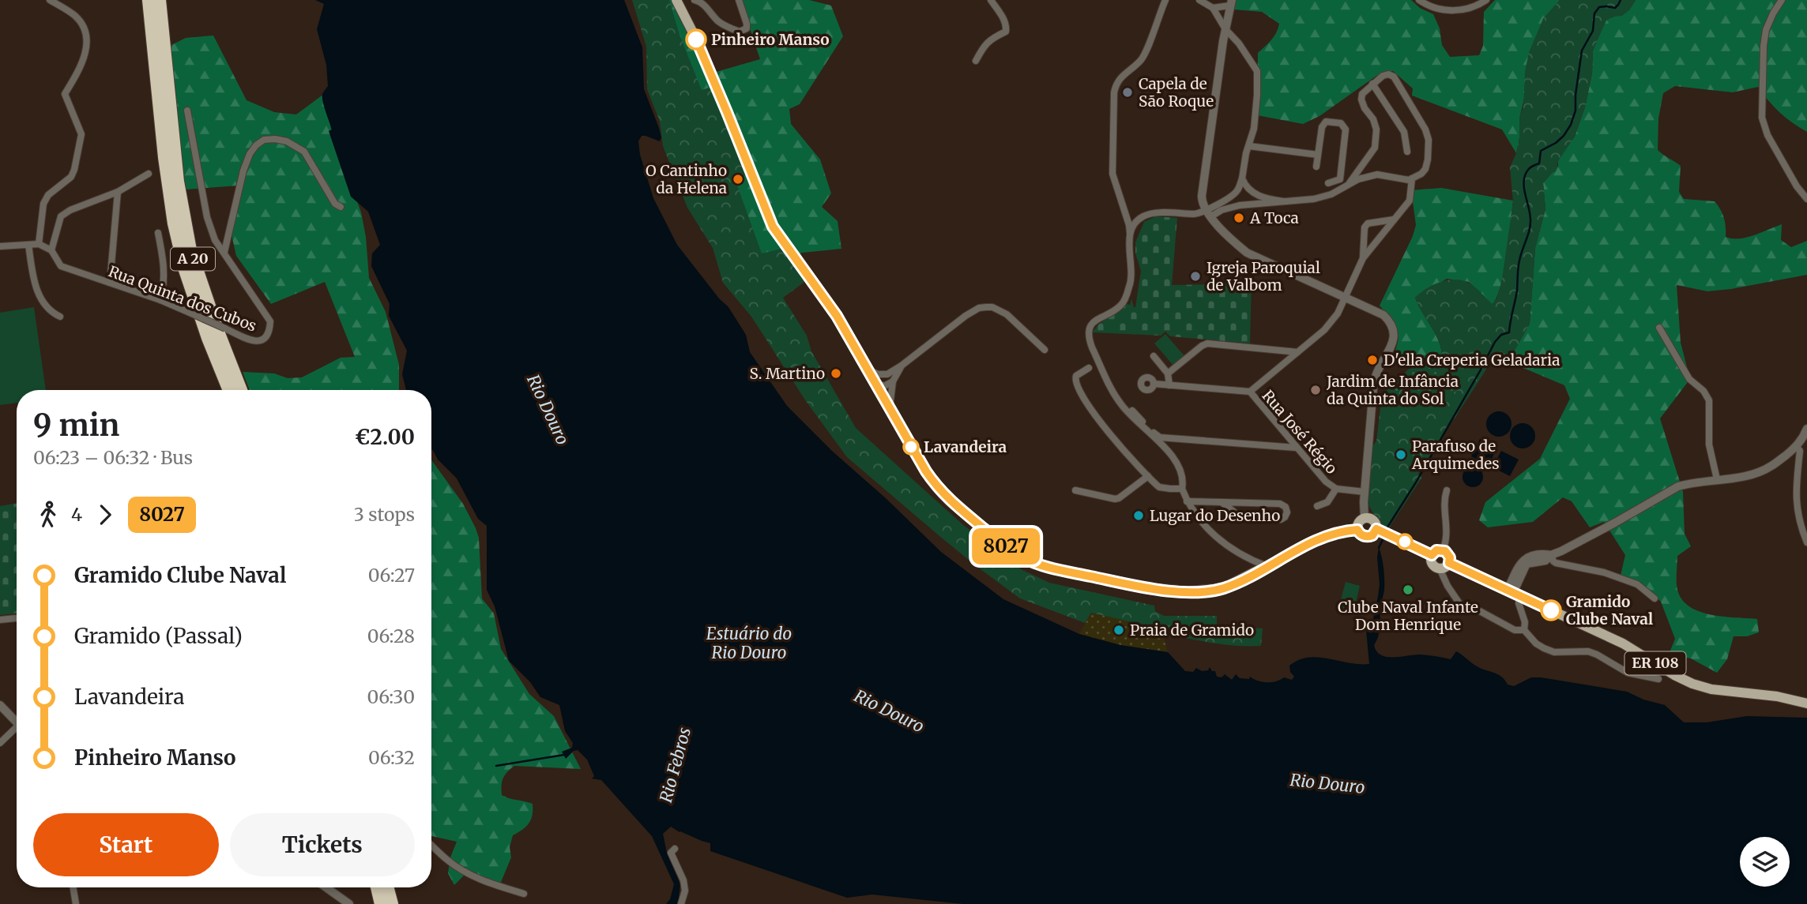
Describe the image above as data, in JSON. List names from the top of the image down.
{
  "streets": {
    "highway": ["A 20"],
    "main road": ["ER 108"],
    "street": ["Rua Quinta dos Cubos", "Rua José Régio"]
  },
  "water": ["Rio Douro", "Estuário do Rio Douro", "Rio Febros"],
  "places": [
    "Pinheiro Manso",
    "Capela de São Roque",
    "O Cantinho da Helena",
    "A Toca",
    "Igreja Paroquial de Valbom",
    "D'ella Creperia Geladaria",
    "S. Martino",
    "Jardim de Infância da Quinta do Sol",
    "Lavandeira",
    "Parafuso de Arquimedes",
    "Lugar do Desenho",
    "Clube Naval Infante Dom Henrique",
    "Gramido Clube Naval",
    "Praia de Gramido"
  ],
  "lines": ["bus line 8027"],
  "page": {
    "on_map": "8027",
    "heading": ["9 min", "06:23 – 06:32 · Bus", "€2.00"],
    "legs": ["4", "8027", "3 stops"],
    "list": [
      {
        "name": "Gramido Clube Naval",
        "value": "06:27"
      },
      {
        "name": "Gramido (Passal)",
        "value": "06:28"
      },
      {
        "name": "Lavandeira",
        "value": "06:30"
      },
      {
        "name": "Pinheiro Manso",
        "value": "06:32"
      }
    ],
    "buttons": ["Start", "Tickets"]
  }
}
